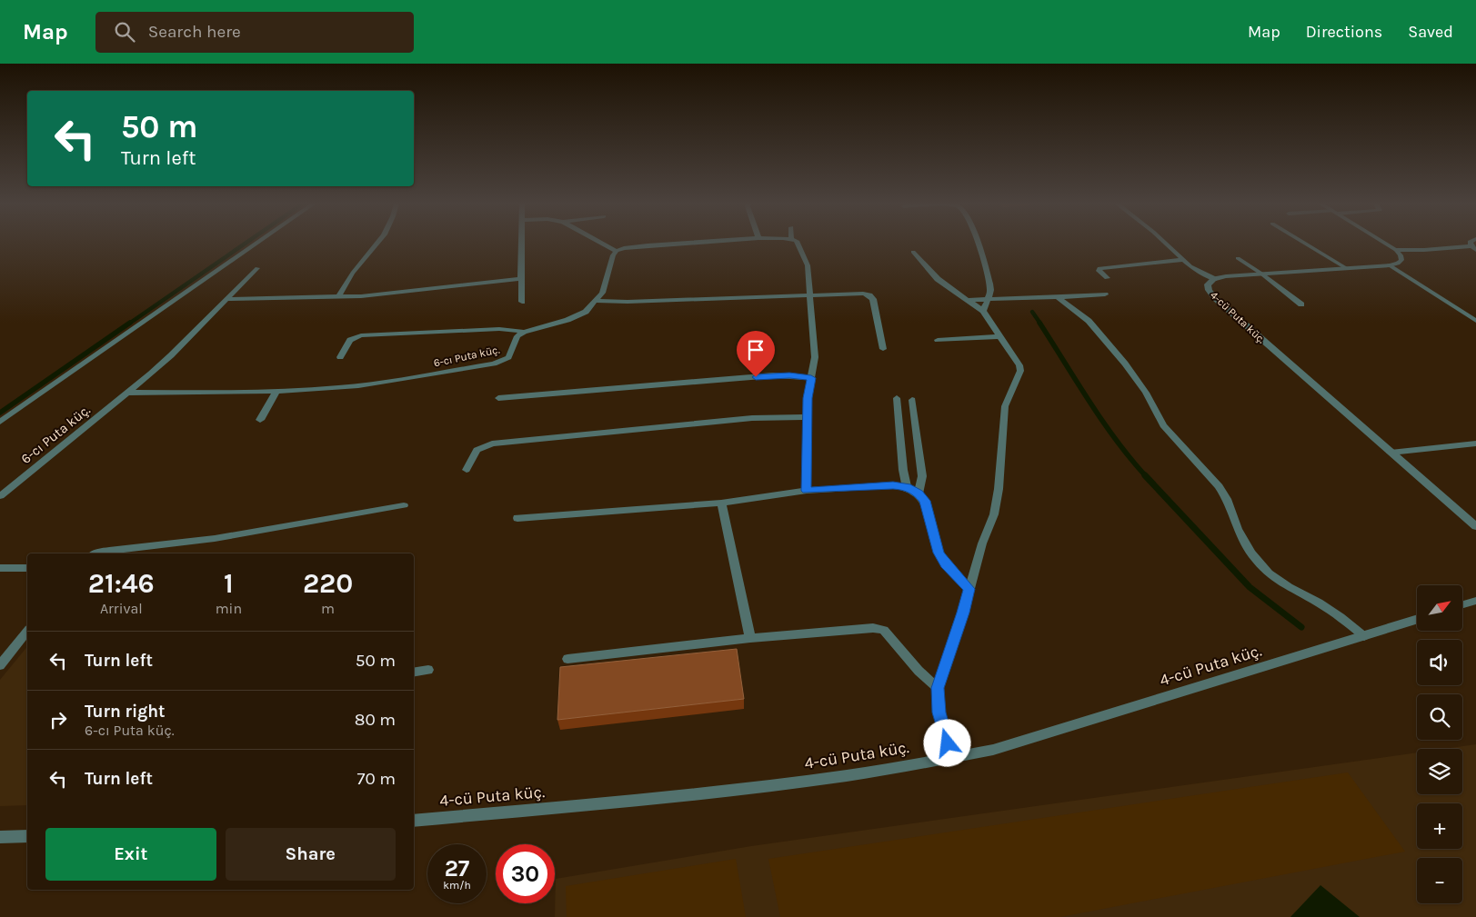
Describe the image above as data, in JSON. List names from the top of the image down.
{
  "streets": {
    "street": ["4-cü Puta küç.", "6-cı Puta küç."]
  },
  "north": "top right",
  "page": {
    "header": "Map",
    "search": "Search here",
    "nav": ["Map", "Directions", "Saved"],
    "turn": ["50 m", "Turn left"],
    "eta": [
      "21:46",
      "Arrival",
      "1",
      "min",
      "220",
      "m"
    ],
    "map_buttons": ["+", "−"],
    "list": [
      {
        "name": "Turn left",
        "value": "50 m"
      },
      {
        "name": "Turn right",
        "note": "6-cı Puta küç.",
        "value": "80 m"
      },
      {
        "name": "Turn left",
        "value": "70 m"
      }
    ],
    "buttons": ["Exit", "Share"],
    "speed": "27 km/h",
    "limit": "30"
  }
}
